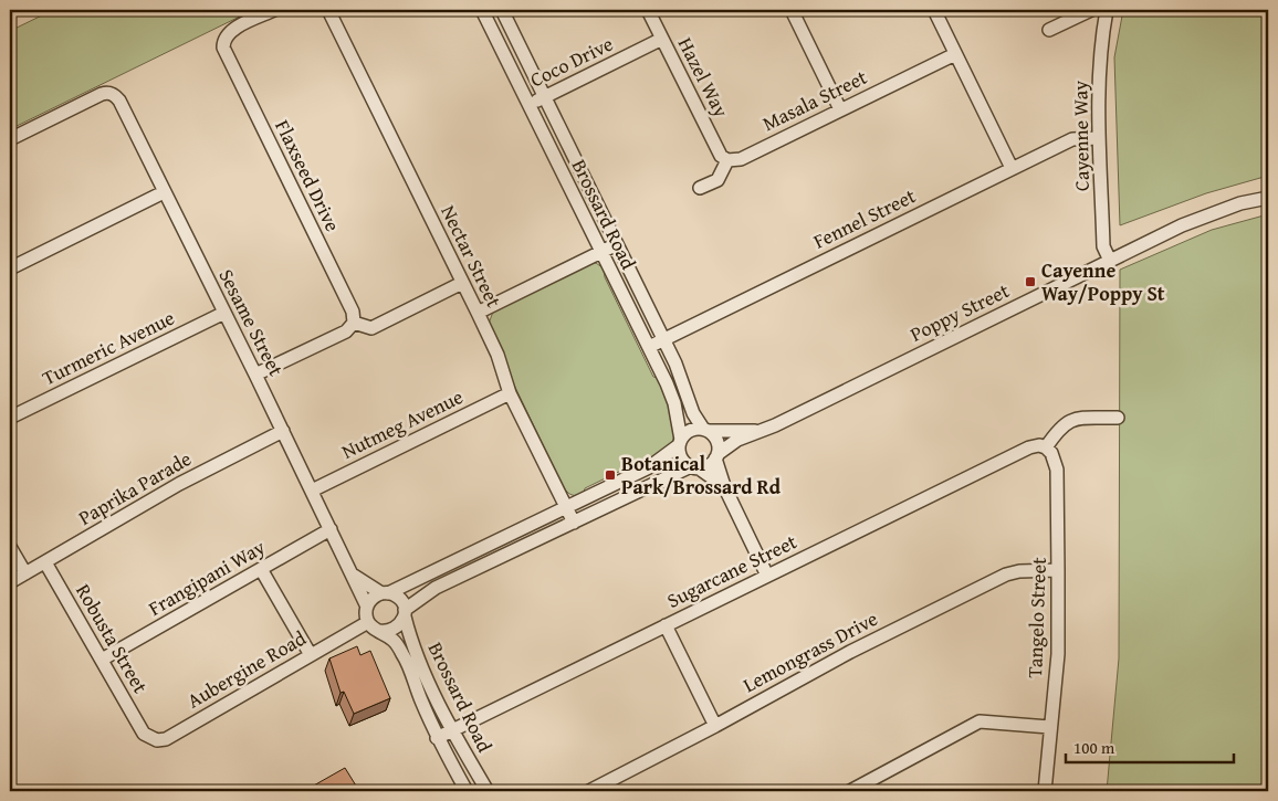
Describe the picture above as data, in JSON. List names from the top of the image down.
{
  "streets": {
    "street": [
      "Coco Drive",
      "Hazel Way",
      "Masala Street",
      "Cayenne Way",
      "Flaxseed Drive",
      "Brossard Road",
      "Fennel Street",
      "Nectar Street",
      "Poppy Street",
      "Sesame Street",
      "Turmeric Avenue",
      "Nutmeg Avenue",
      "Paprika Parade",
      "Sugarcane Street",
      "Frangipani Way",
      "Tangelo Street",
      "Robusta Street",
      "Lemongrass Drive",
      "Aubergine Road"
    ]
  },
  "crossings": [
    ["Coco Drive", "Hazel Way"],
    ["Coco Drive", "Brossard Road"],
    ["Hazel Way", "Masala Street"],
    ["Cayenne Way", "Fennel Street"],
    ["Cayenne Way", "Poppy Street"],
    ["Brossard Road", "Fennel Street"],
    ["Brossard Road", "Poppy Street"],
    ["Brossard Road", "Sesame Street"],
    ["Brossard Road", "Sugarcane Street"],
    ["Brossard Road", "Aubergine Road"],
    ["Nectar Street", "Nutmeg Avenue"],
    ["Sesame Street", "Turmeric Avenue"],
    ["Sesame Street", "Nutmeg Avenue"],
    ["Sesame Street", "Paprika Parade"],
    ["Sesame Street", "Frangipani Way"],
    ["Sesame Street", "Aubergine Road"],
    ["Paprika Parade", "Robusta Street"],
    ["Sugarcane Street", "Tangelo Street"],
    ["Frangipani Way", "Robusta Street"],
    ["Tangelo Street", "Lemongrass Drive"],
    ["Robusta Street", "Aubergine Road"]
  ],
  "places": {
    "transit": ["Cayenne Way/Poppy St", "Botanical Park/Brossard Rd"]
  },
  "scale_bar": "100 m"
}
